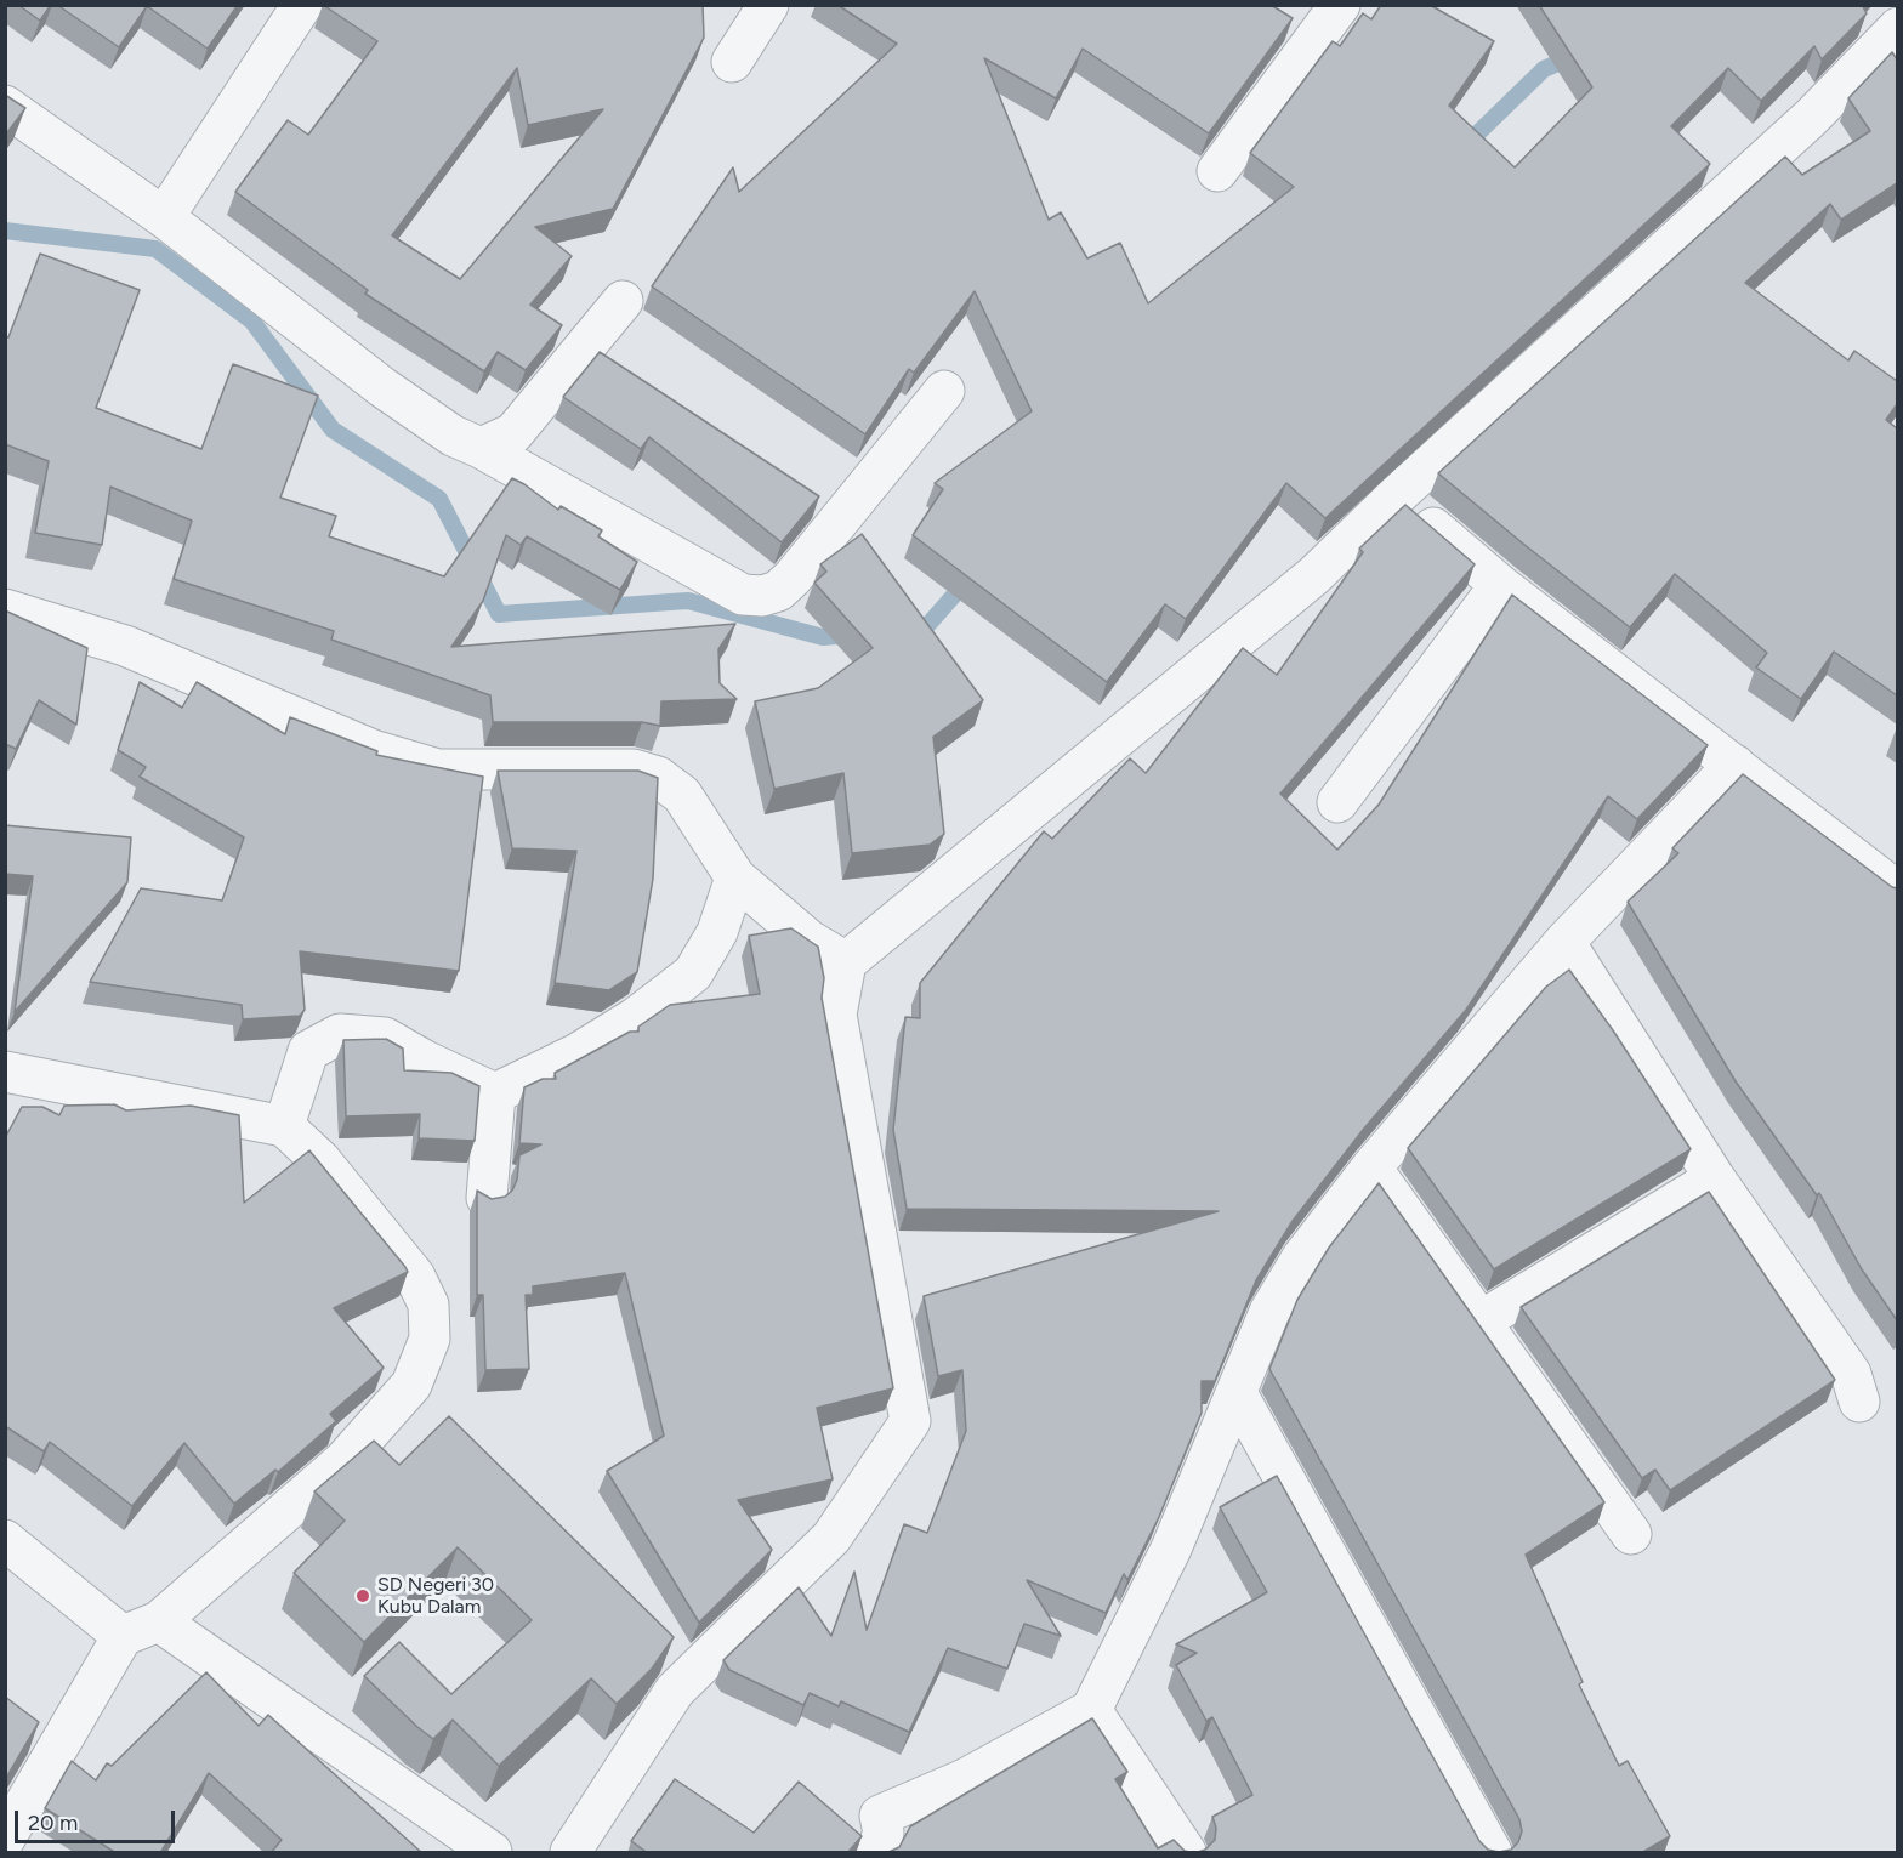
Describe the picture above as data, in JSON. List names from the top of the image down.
{
  "places": ["SD Negeri 30 Kubu Dalam"],
  "scale_bar": "20 m"
}
